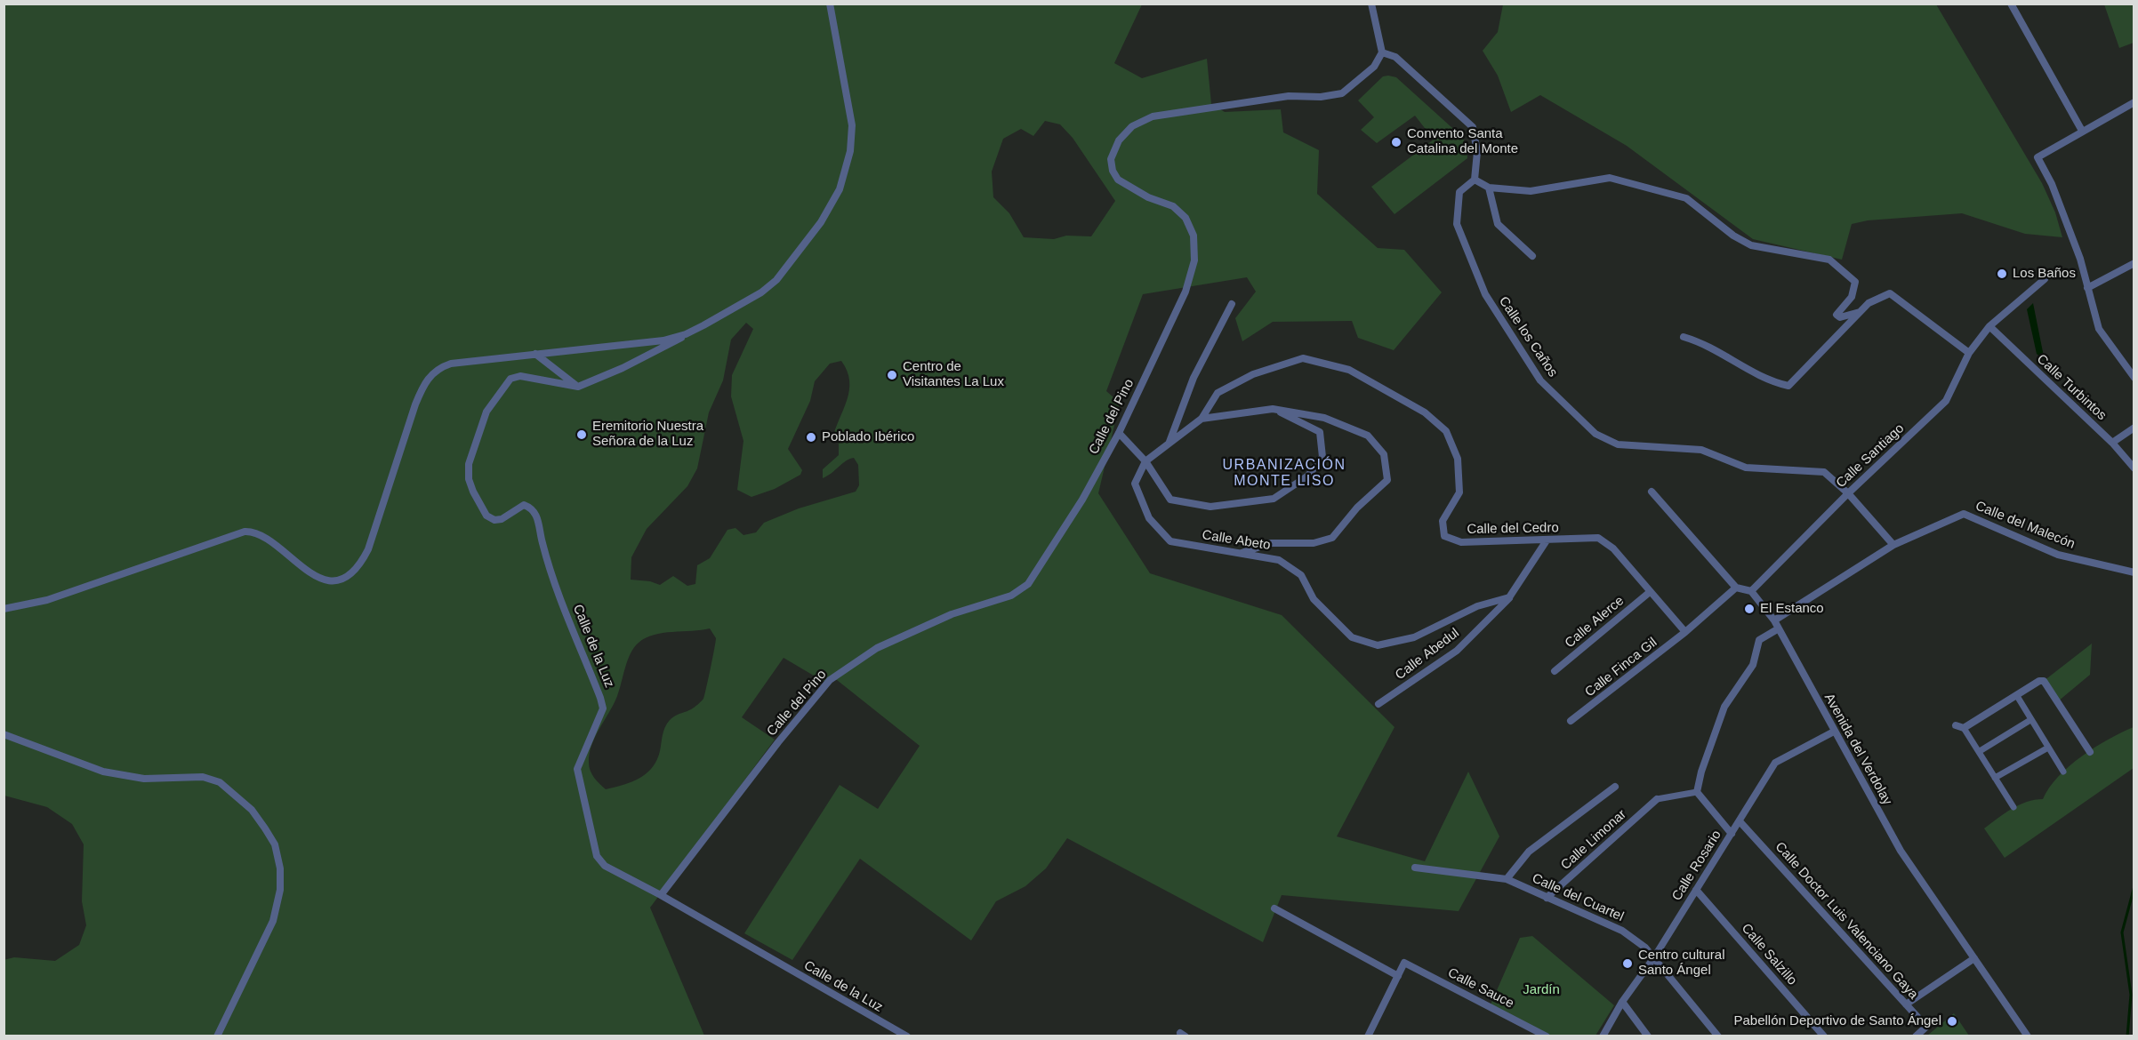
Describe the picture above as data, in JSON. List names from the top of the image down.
{
  "streets": {
    "street": [
      "Calle los Caños",
      "Calle Turbintos",
      "Calle del Pino",
      "Calle Santiago",
      "Calle del Malecón",
      "Calle del Cedro",
      "Calle Abeto",
      "Calle Alerce",
      "Calle de la Luz",
      "Calle Abedul",
      "Calle Finca Gil",
      "Avenida del Verdolay",
      "Calle Limonar",
      "Calle Rosario",
      "Calle del Cuartel",
      "Calle Doctor Luis Valenciano Gaya",
      "Calle Salzillo",
      "Calle Sauce"
    ]
  },
  "crossings": [
    ["Calle los Caños", "Calle Santiago"],
    ["Calle los Caños", "Calle del Malecón"],
    ["Calle Turbintos", "Calle Santiago"],
    ["Calle del Pino", "Calle de la Luz"],
    ["Calle Santiago", "Avenida del Verdolay"],
    ["Calle del Malecón", "Avenida del Verdolay"],
    ["Calle del Cedro", "Calle Abeto"],
    ["Calle del Cedro", "Calle Alerce"],
    ["Calle del Cedro", "Calle Finca Gil"],
    ["Calle Abeto", "Calle Abedul"],
    ["Avenida del Verdolay", "Calle Rosario"],
    ["Calle Limonar", "Calle del Cuartel"],
    ["Calle Rosario", "Calle del Cuartel"],
    ["Calle Rosario", "Calle Doctor Luis Valenciano Gaya"],
    ["Calle Rosario", "Calle Salzillo"]
  ],
  "districts": ["URBANIZACIÓN MONTE LISO"],
  "parks": ["Jardín"],
  "places": [
    "Convento Santa Catalina del Monte",
    "Los Baños",
    "Centro de Visitantes La Lux",
    "Eremitorio Nuestra Señora de la Luz",
    "Poblado Ibérico",
    "El Estanco",
    "Centro cultural Santo Ángel",
    "Pabellón Deportivo de Santo Ángel"
  ]
}
